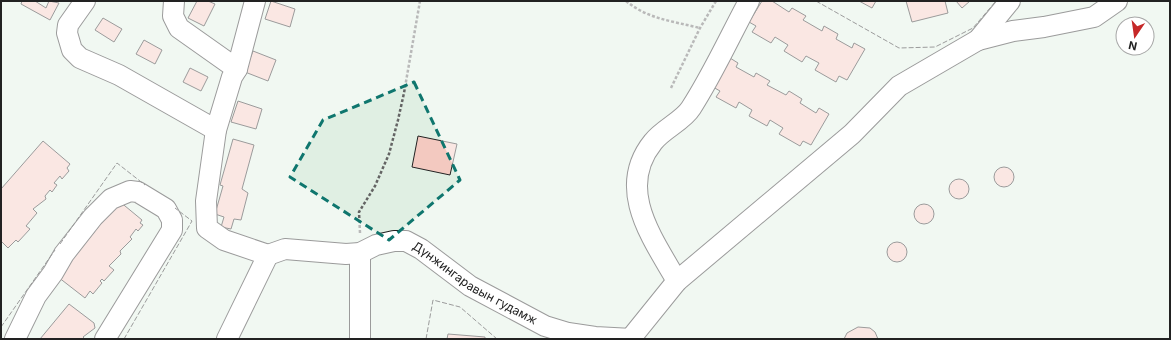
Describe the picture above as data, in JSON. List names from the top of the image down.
{
  "streets": {
    "street": ["Дүнжингаравын гудамж"]
  },
  "north": "bottom"
}
